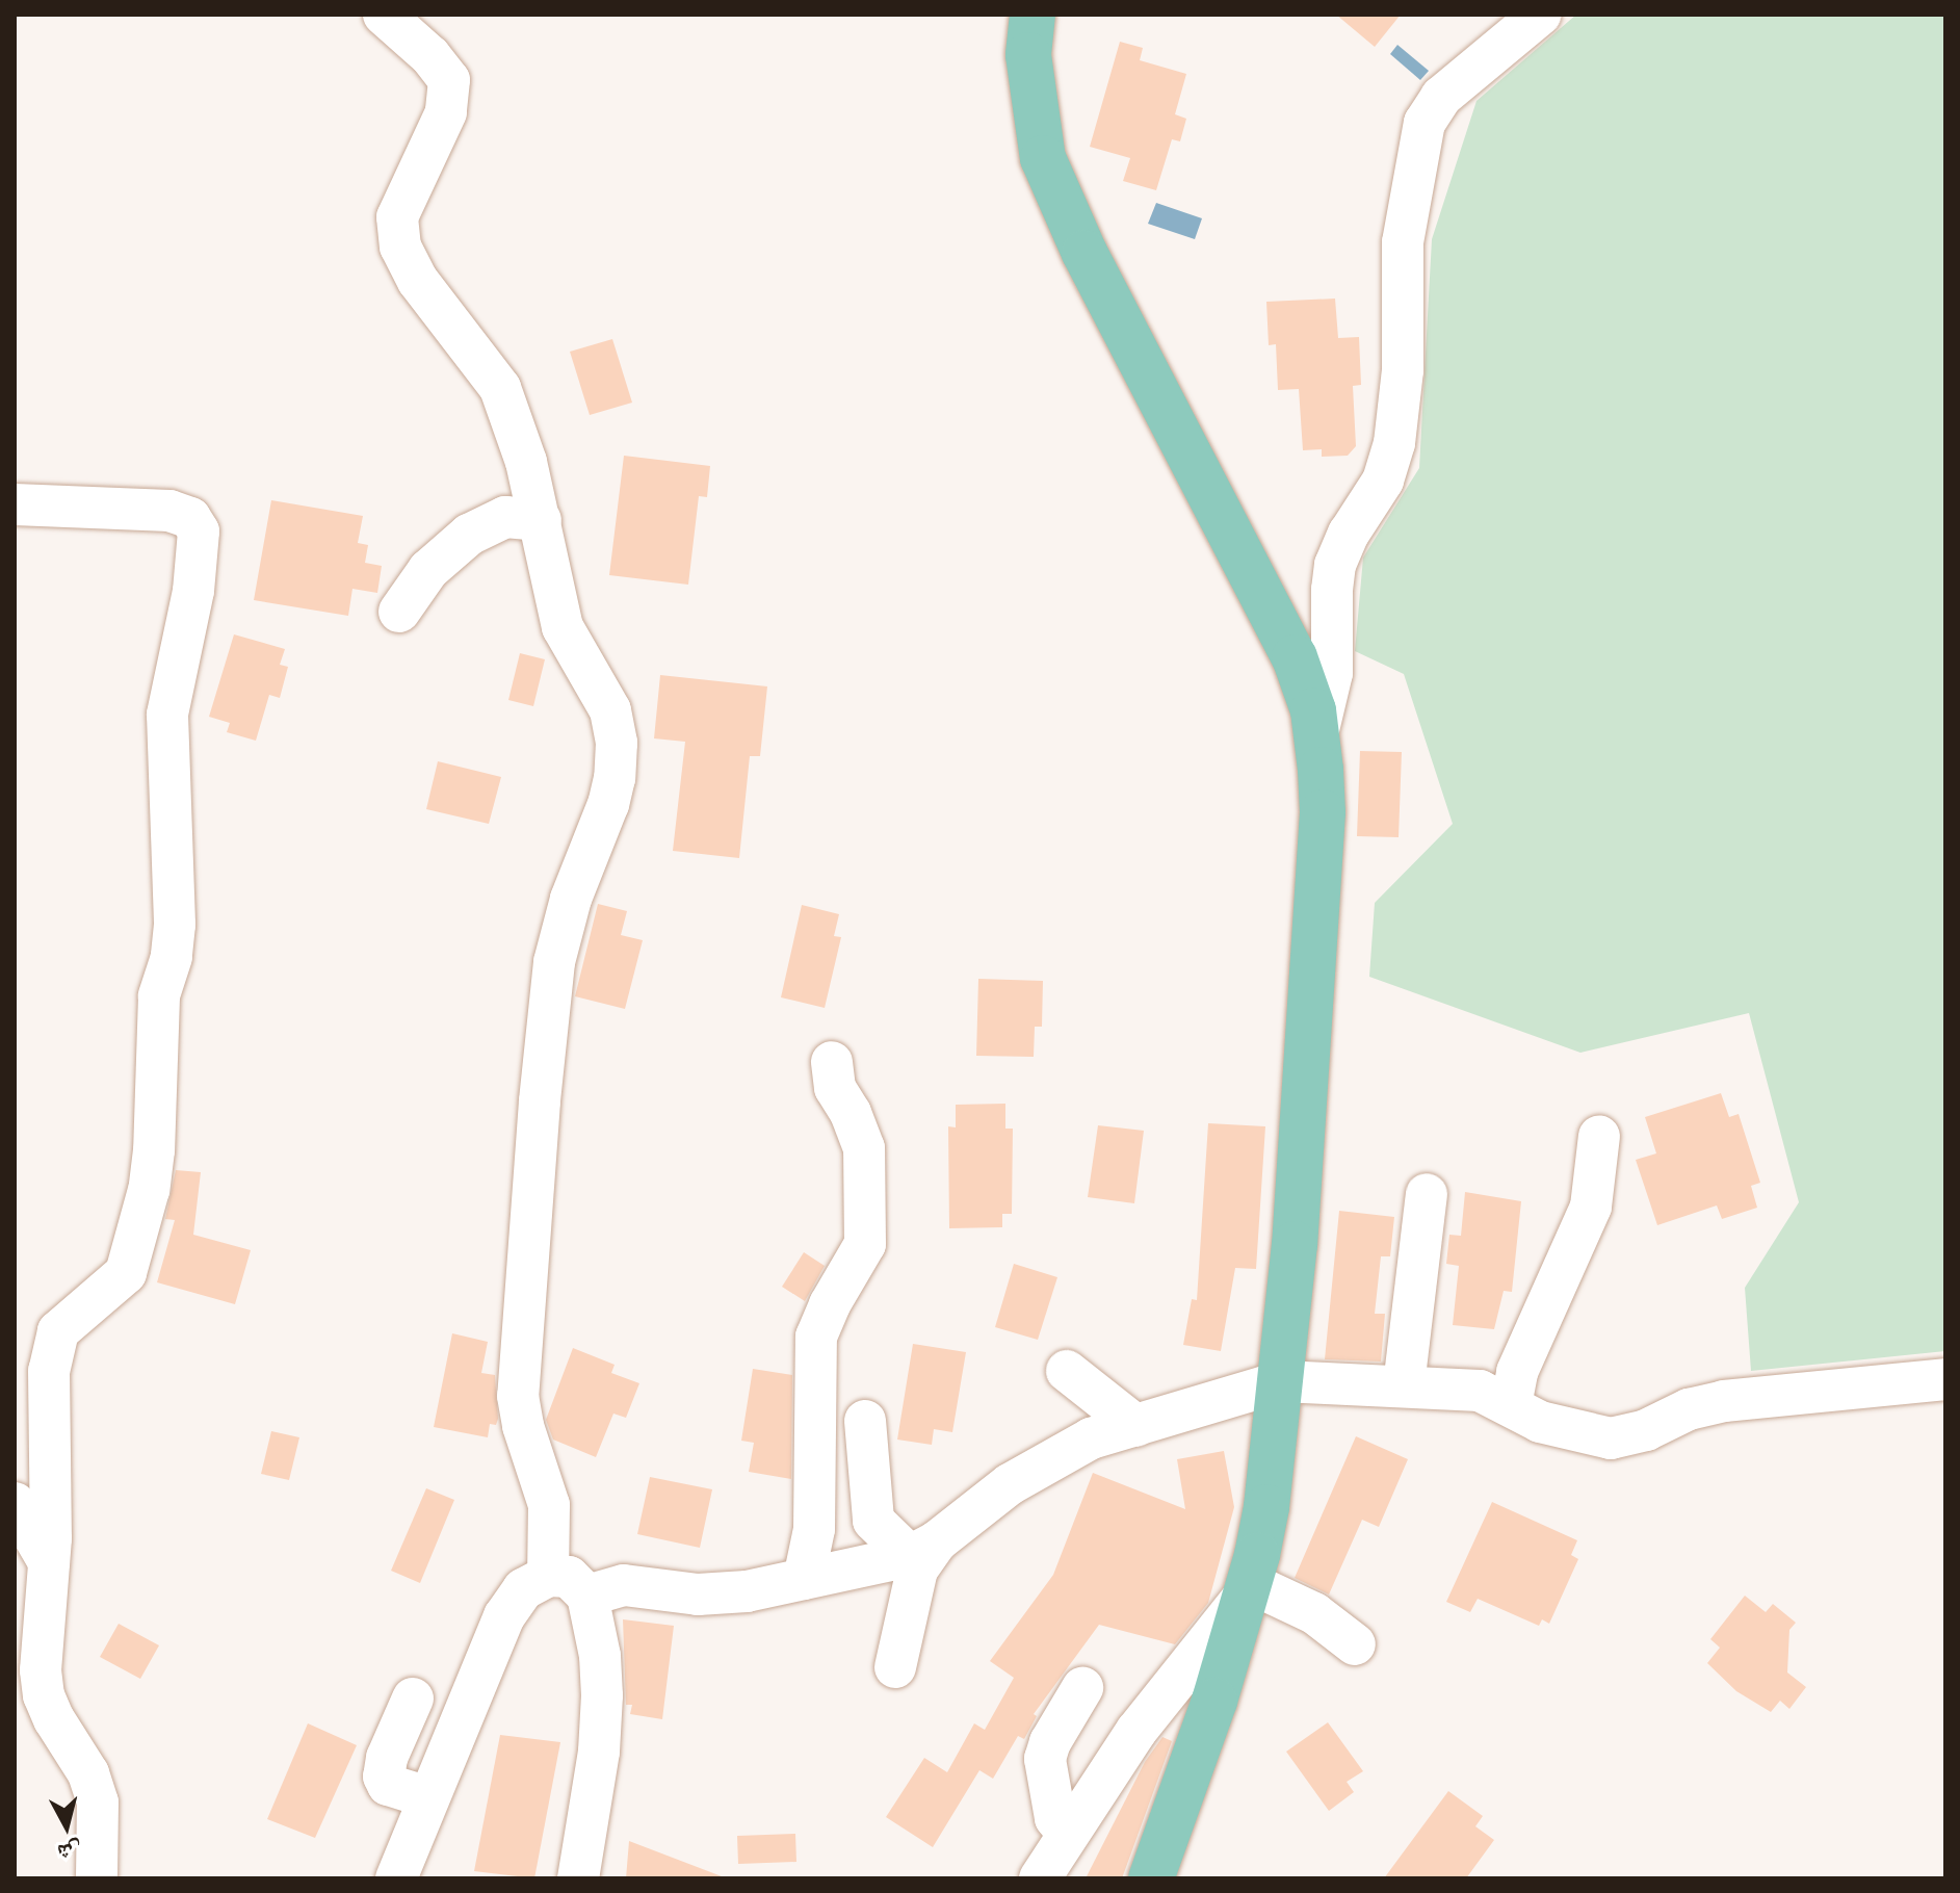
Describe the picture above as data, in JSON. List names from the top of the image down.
{
  "north": "bottom"
}
